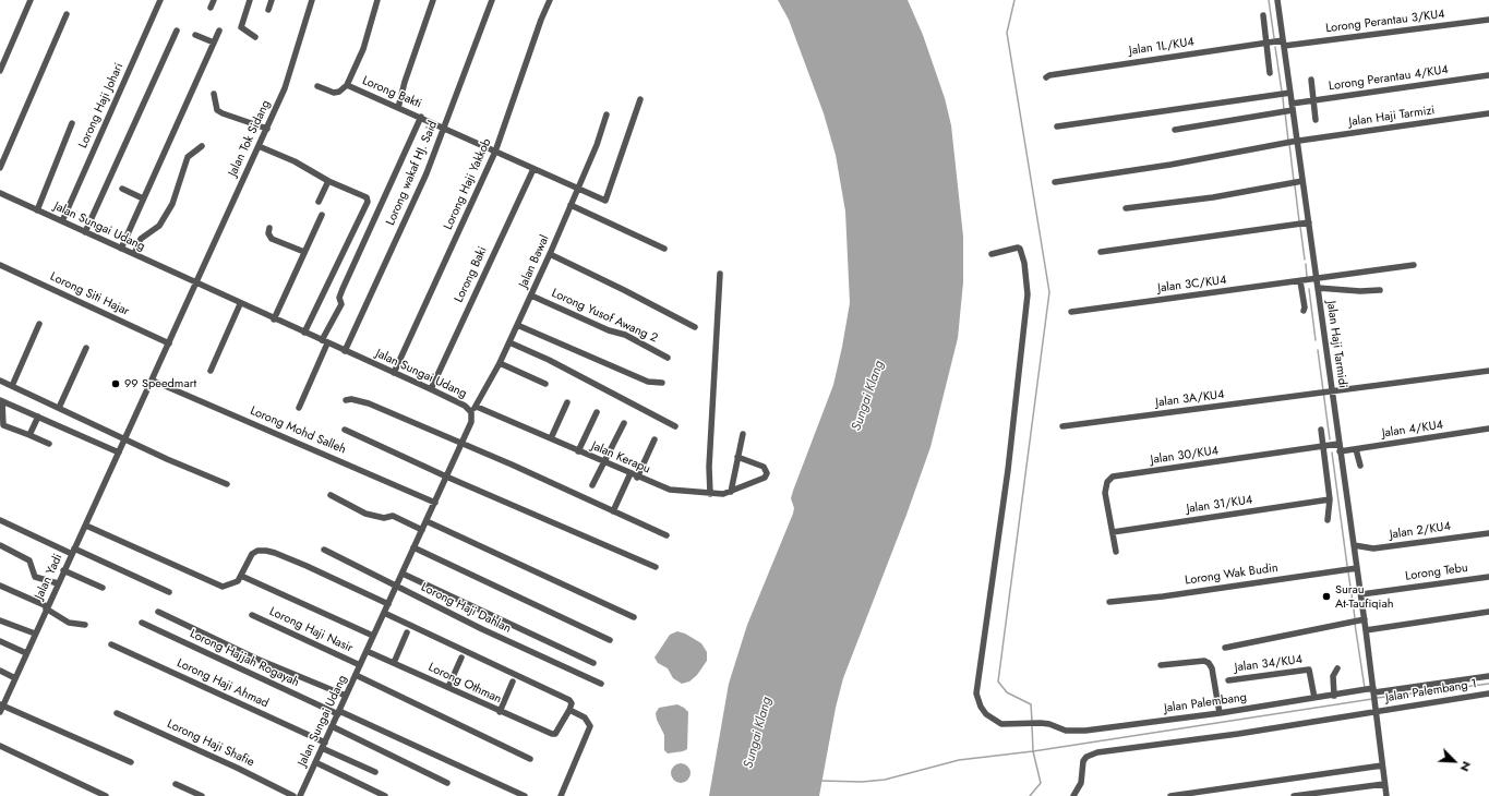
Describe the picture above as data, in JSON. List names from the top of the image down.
{
  "streets": {
    "street": [
      "Lorong Perantau 3/KU4",
      "Jalan 1L/KU4",
      "Lorong Perantau 4/KU4",
      "Lorong Bakti",
      "Lorong Haji Johari",
      "Jalan Haji Tarmizi",
      "Jalan Tok Sidang",
      "Lorong wakaf HJ. Said",
      "Lorong Haji Yakkob",
      "Jalan Sungai Udang",
      "Jalan Bawal",
      "Lorong Baki",
      "Jalan 3C/KU4",
      "Lorong Siti Hajar",
      "Lorong Yusof Awang 2",
      "Jalan Haji Tarmidi",
      "Jalan 3A/KU4",
      "Jalan 4/KU4",
      "Lorong Mohd Salleh",
      "Jalan 30/KU4",
      "Jalan Kerapu",
      "Jalan 31/KU4",
      "Jalan 2/KU4",
      "Lorong Tebu",
      "Lorong Wak Budin",
      "Jalan Yadi",
      "Lorong Haji Dahlan",
      "Lorong Haji Nasir",
      "Lorong Hajjah Rogayah",
      "Jalan 34/KU4",
      "Lorong Haji Ahmad",
      "Lorong Othman",
      "Jalan Palembang 1",
      "Jalan Palembang",
      "Lorong Haji Shafie"
    ]
  },
  "crossings": [
    ["Lorong Perantau 3/KU4", "Jalan 1L/KU4"],
    ["Lorong Perantau 3/KU4", "Jalan Haji Tarmidi"],
    ["Jalan 1L/KU4", "Jalan Haji Tarmidi"],
    ["Lorong Perantau 4/KU4", "Jalan Haji Tarmidi"],
    ["Lorong Bakti", "Lorong wakaf HJ. Said"],
    ["Lorong Bakti", "Lorong Haji Yakkob"],
    ["Lorong Bakti", "Jalan Bawal"],
    ["Lorong Bakti", "Lorong Baki"],
    ["Lorong Haji Johari", "Jalan Sungai Udang"],
    ["Jalan Haji Tarmizi", "Jalan Haji Tarmidi"],
    ["Jalan Tok Sidang", "Jalan Sungai Udang"],
    ["Jalan Tok Sidang", "Jalan Yadi"],
    ["Lorong wakaf HJ. Said", "Jalan Sungai Udang"],
    ["Lorong Haji Yakkob", "Jalan Sungai Udang"],
    ["Jalan Sungai Udang", "Jalan Bawal"],
    ["Jalan Sungai Udang", "Lorong Baki"],
    ["Jalan Sungai Udang", "Lorong Mohd Salleh"],
    ["Jalan Sungai Udang", "Jalan Yadi"],
    ["Jalan Sungai Udang", "Lorong Haji Dahlan"],
    ["Jalan Sungai Udang", "Lorong Haji Nasir"],
    ["Jalan Sungai Udang", "Lorong Hajjah Rogayah"],
    ["Jalan Sungai Udang", "Lorong Haji Ahmad"],
    ["Jalan Sungai Udang", "Lorong Othman"],
    ["Jalan Bawal", "Lorong Yusof Awang 2"],
    ["Jalan Bawal", "Jalan Kerapu"],
    ["Jalan 3C/KU4", "Jalan Haji Tarmidi"],
    ["Lorong Siti Hajar", "Jalan Yadi"],
    ["Jalan Haji Tarmidi", "Jalan 3A/KU4"],
    ["Jalan Haji Tarmidi", "Jalan 4/KU4"],
    ["Jalan Haji Tarmidi", "Jalan 30/KU4"],
    ["Jalan Haji Tarmidi", "Jalan 2/KU4"],
    ["Jalan Haji Tarmidi", "Lorong Tebu"],
    ["Jalan Haji Tarmidi", "Lorong Wak Budin"],
    ["Jalan Haji Tarmidi", "Jalan Palembang 1"],
    ["Jalan Haji Tarmidi", "Jalan Palembang"],
    ["Lorong Mohd Salleh", "Jalan Yadi"],
    ["Jalan 30/KU4", "Jalan 31/KU4"],
    ["Jalan 34/KU4", "Jalan Palembang"]
  ],
  "water": ["Sungai Klang"],
  "places": ["99 Speedmart", "Surau At-Taufiqiah"],
  "north": "bottom right"
}
